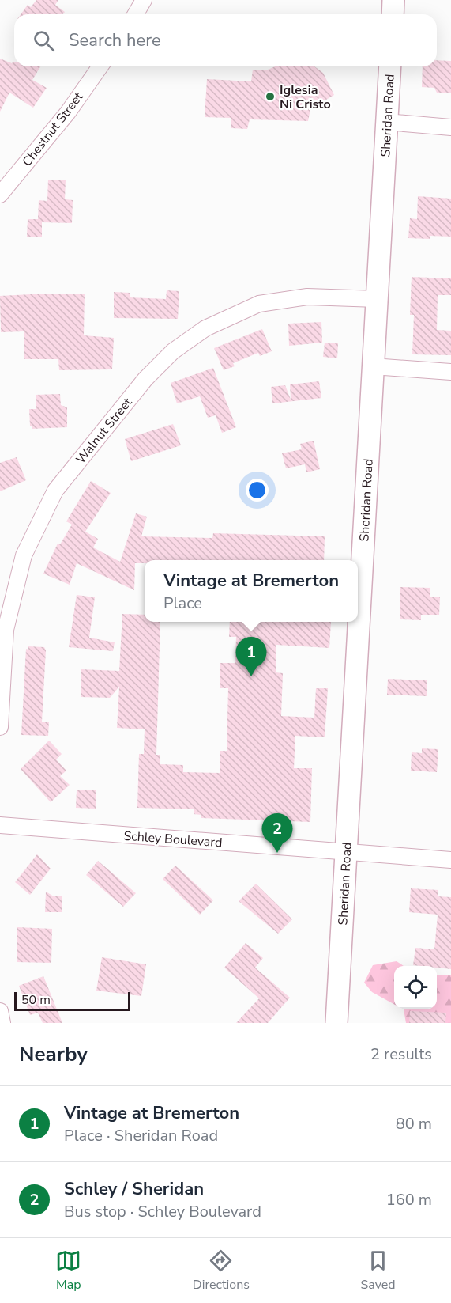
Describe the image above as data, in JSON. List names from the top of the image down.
{
  "streets": {
    "main road": ["Sheridan Road"],
    "street": ["Chestnut Street", "Walnut Street", "Schley Boulevard"]
  },
  "crossings": [
    ["Sheridan Road", "Walnut Street"],
    ["Sheridan Road", "Schley Boulevard"]
  ],
  "places": ["Iglesia Ni Cristo"],
  "scale_bar": "50 m",
  "page": {
    "search": "Search here",
    "popup": ["Vintage at Bremerton", "Place"],
    "pins": ["1", "2"],
    "scale": "50 m",
    "heading": ["Nearby", "2 results"],
    "list": [
      {
        "mark": "1",
        "name": "Vintage at Bremerton",
        "note": "Place · Sheridan Road",
        "value": "80 m"
      },
      {
        "mark": "2",
        "name": "Schley / Sheridan",
        "note": "Bus stop · Schley Boulevard",
        "value": "160 m"
      }
    ],
    "nav": ["Map", "Directions", "Saved"]
  }
}
